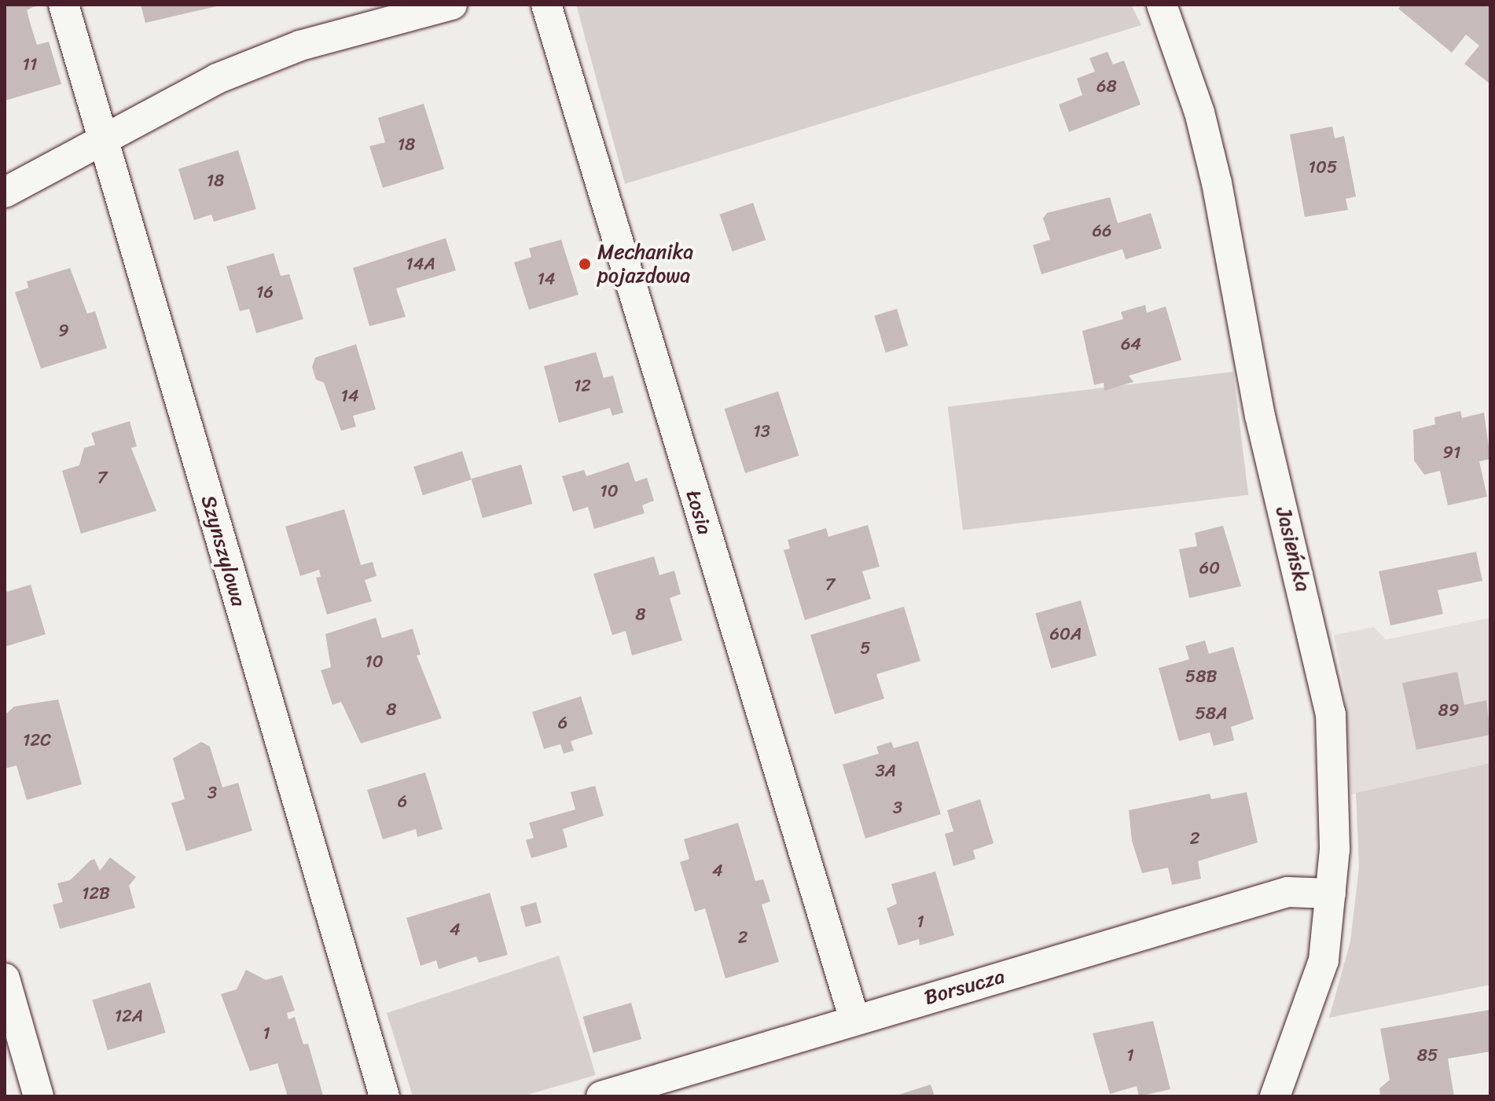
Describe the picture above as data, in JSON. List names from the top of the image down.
{
  "streets": {
    "street": [
      "Łosia",
      "Jasieńska",
      "Szynszylowa",
      "Borsucza"
    ]
  },
  "crossings": [
    ["Łosia", "Borsucza"],
    ["Jasieńska", "Borsucza"]
  ],
  "places": ["Mechanika pojazdowa"],
  "house_numbers": [
    "11",
    "68",
    "18",
    "105",
    "18",
    "66",
    "14A",
    "14",
    "16",
    "9",
    "64",
    "12",
    "14",
    "13",
    "91",
    "7",
    "10",
    "60",
    "7",
    "8",
    "60A",
    "5",
    "10",
    "58B",
    "8",
    "89",
    "58A",
    "6",
    "12C",
    "3A",
    "3",
    "6",
    "3",
    "2",
    "4",
    "12B",
    "1",
    "4",
    "2",
    "12A",
    "1",
    "1",
    "85"
  ]
}
